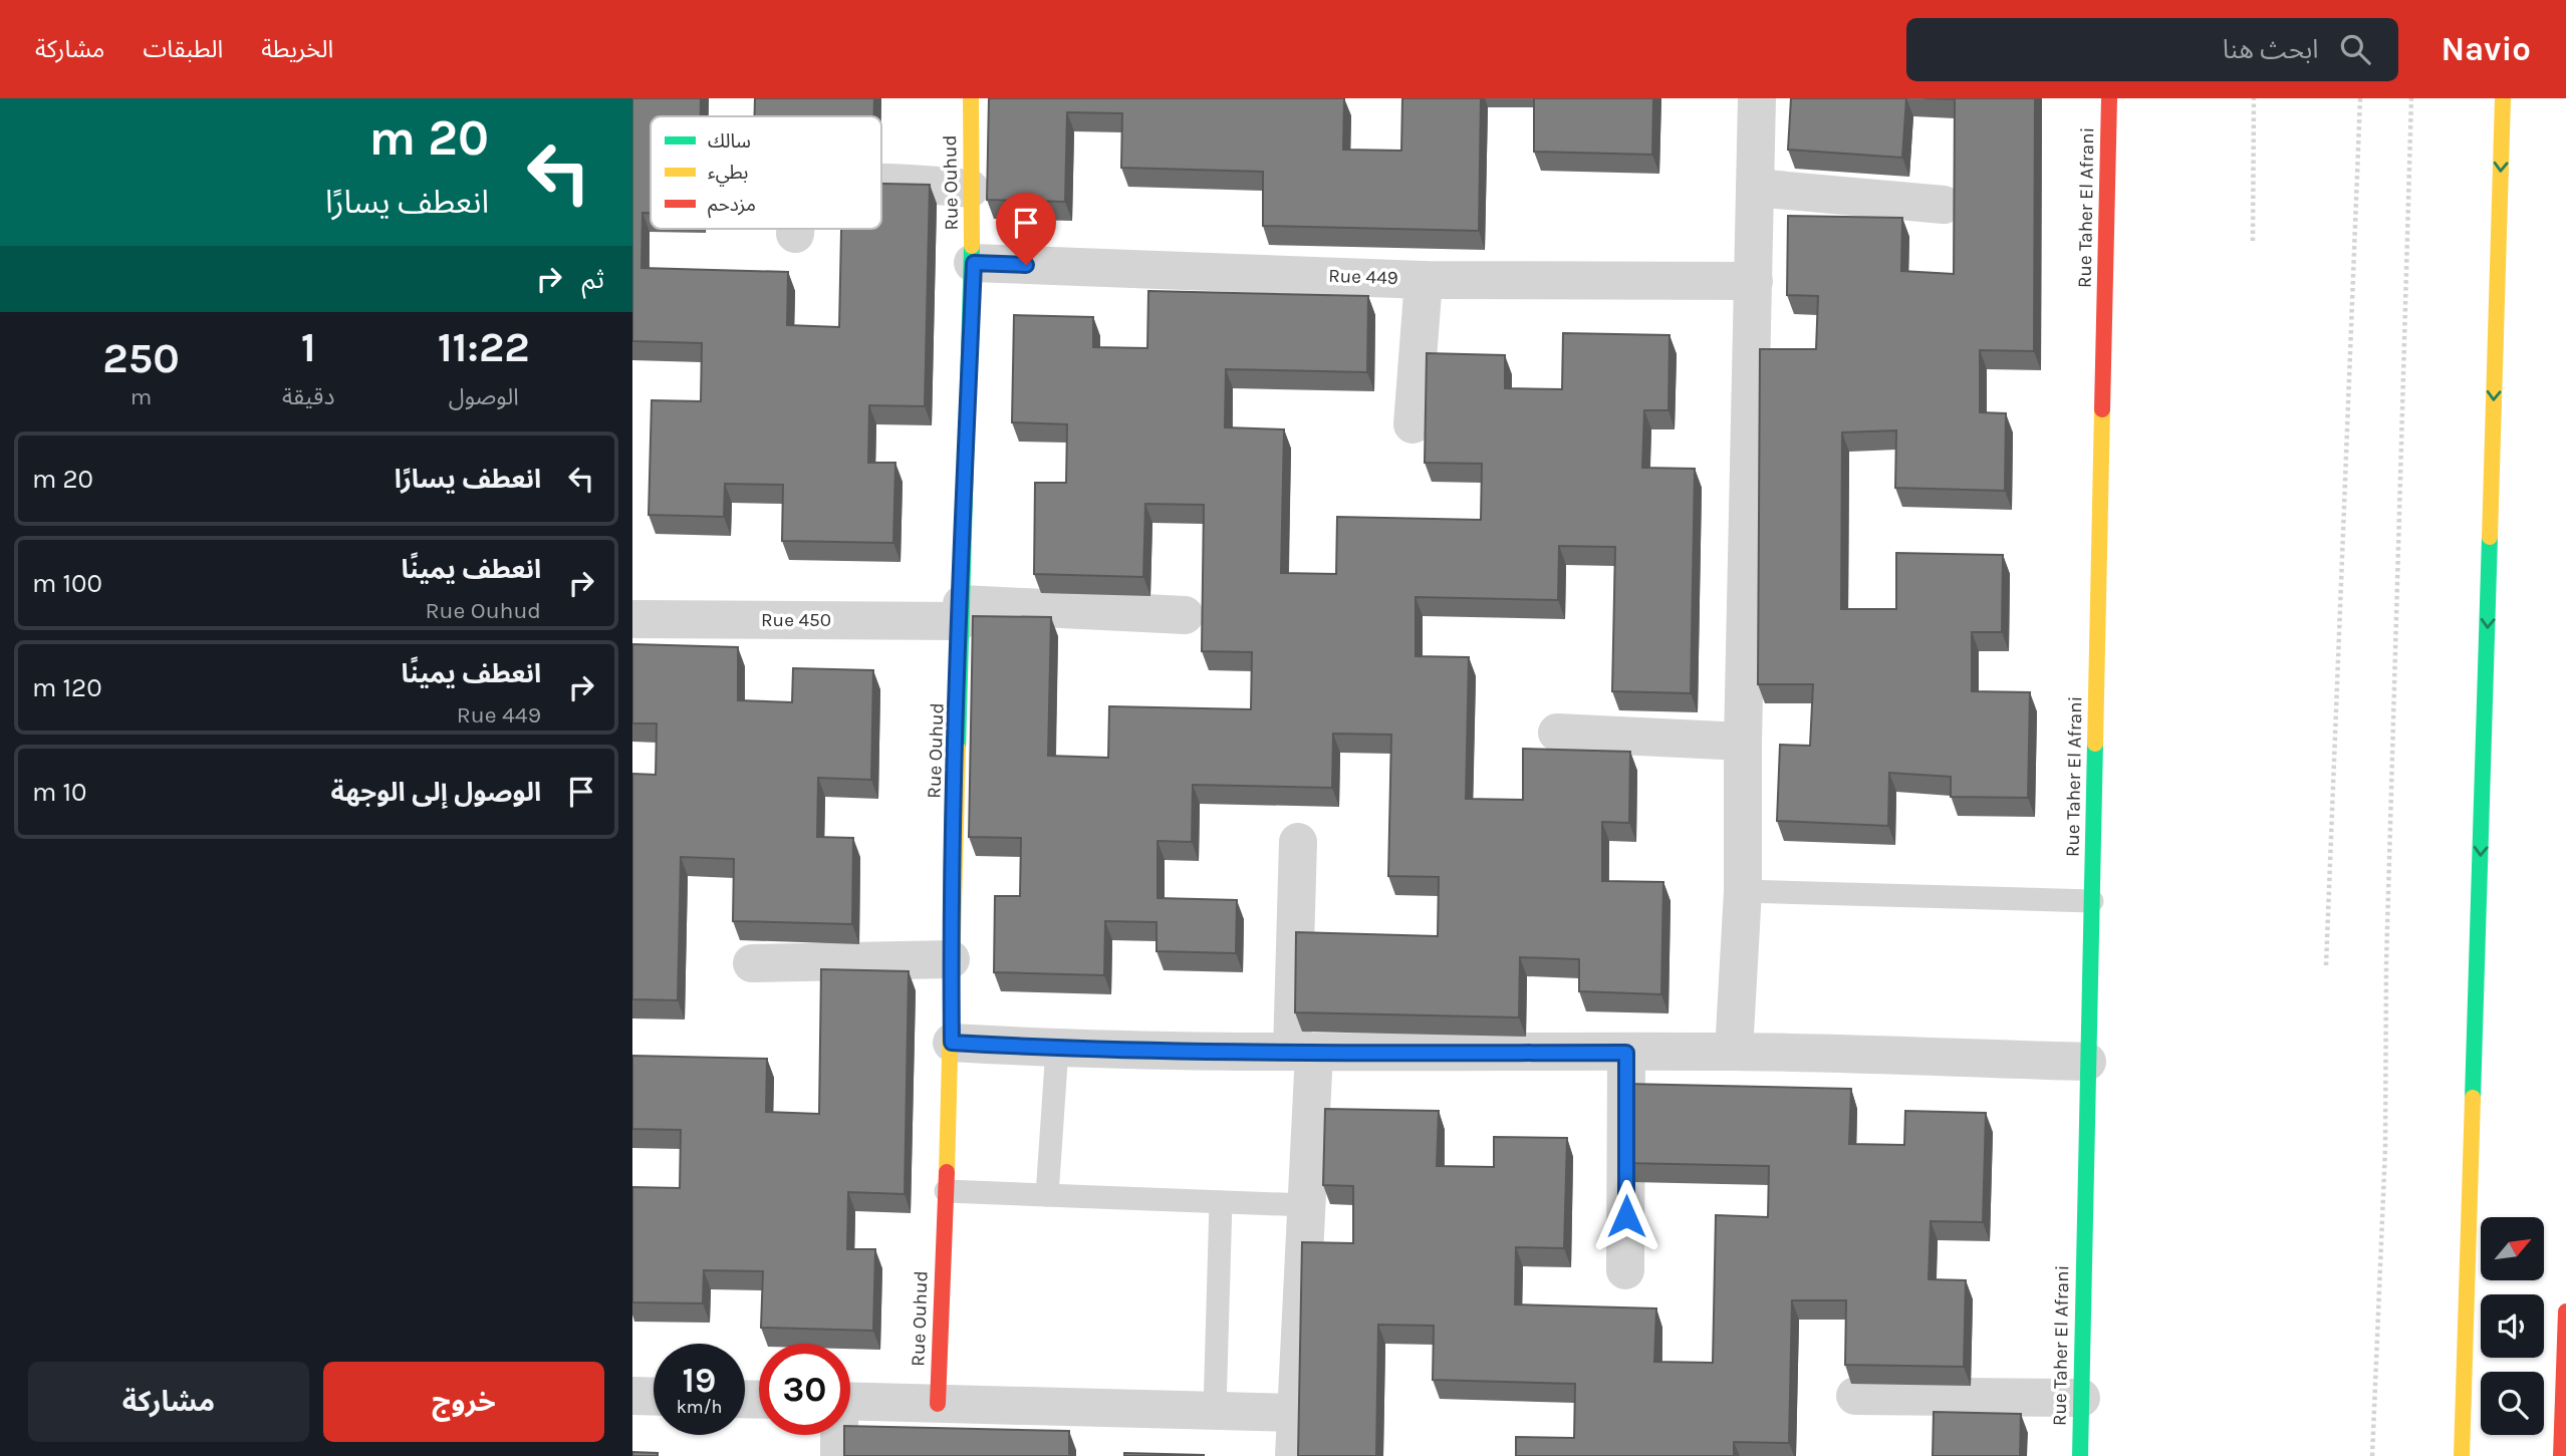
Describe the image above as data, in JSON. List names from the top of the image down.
{
  "streets": {
    "main road": ["Rue Ouhud", "Rue Taher El Afrani"],
    "street": ["Rue 449", "Rue 450"]
  },
  "crossings": [
    ["Rue Ouhud", "Rue 449"],
    ["Rue Ouhud", "Rue 450"]
  ],
  "legend": ["سالك", "بطيء", "مزدحم"],
  "north": "top right",
  "page": {
    "header": "Navio",
    "search": "ابحث هنا",
    "nav": ["الخريطة", "الطبقات", "مشاركة"],
    "turn": ["20 m", "انعطف يسارًا"],
    "then": "ثم",
    "eta": [
      "11:22",
      "الوصول",
      "1",
      "دقيقة",
      "250",
      "m"
    ],
    "list": [
      {
        "name": "انعطف يسارًا",
        "value": "20 m"
      },
      {
        "name": "انعطف يمينًا",
        "note": "Rue Ouhud",
        "value": "100 m"
      },
      {
        "name": "انعطف يمينًا",
        "note": "Rue 449",
        "value": "120 m"
      },
      {
        "name": "الوصول إلى الوجهة",
        "value": "10 m"
      }
    ],
    "speed": "19 km/h",
    "limit": "30",
    "buttons": ["خروج", "مشاركة"]
  }
}
